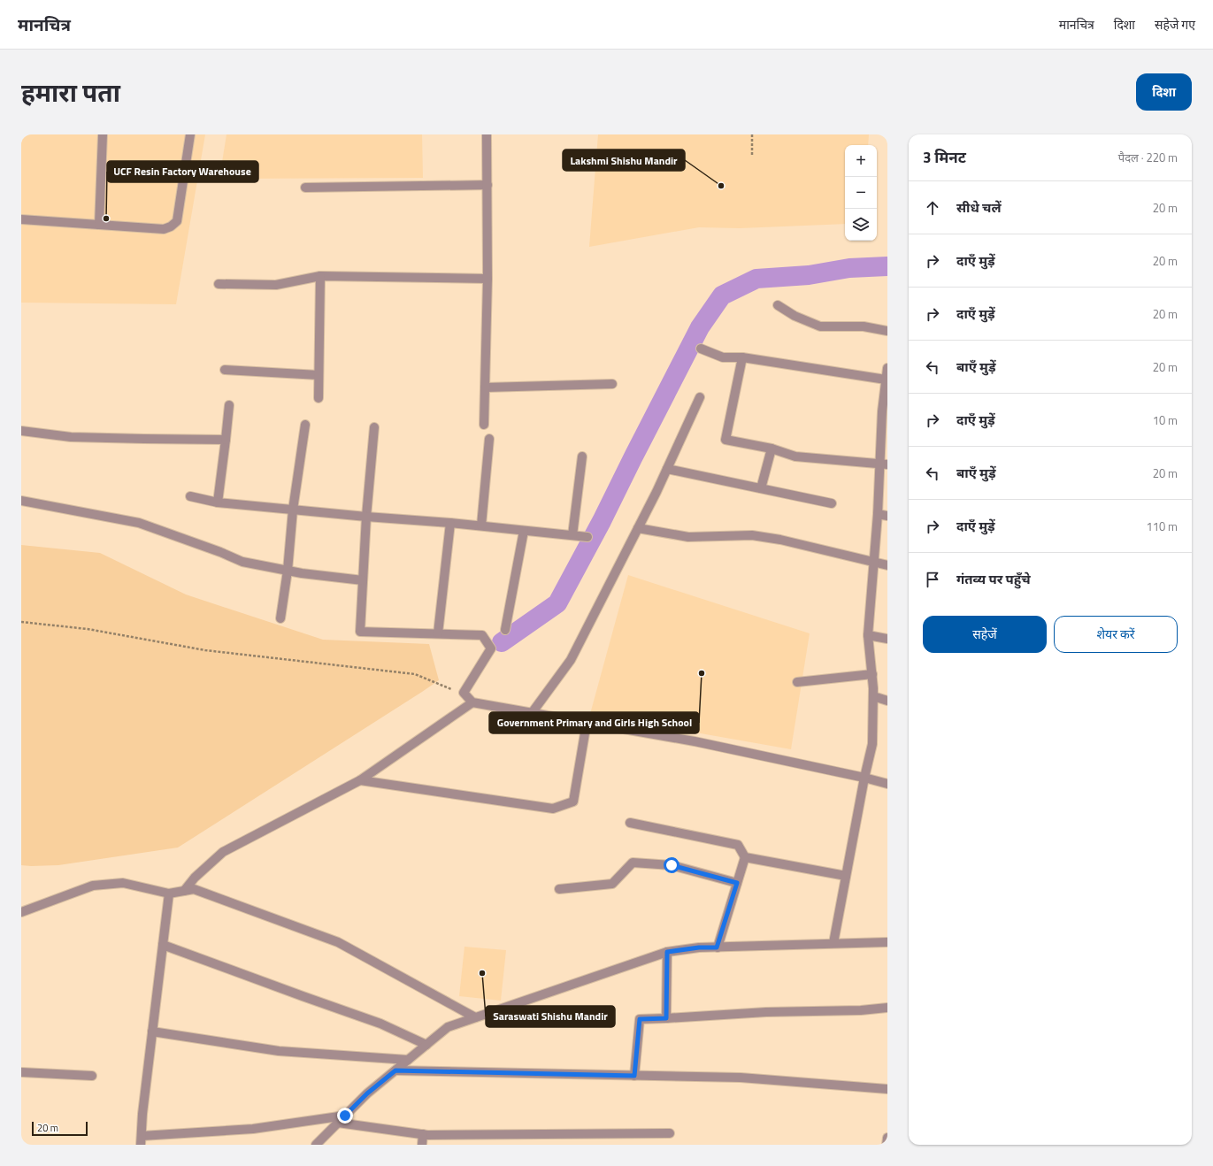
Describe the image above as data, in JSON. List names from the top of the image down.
{
  "places": [
    "Lakshmi Shishu Mandir",
    "UCF Resin Factory Warehouse",
    "Government Primary and Girls High School",
    "Saraswati Shishu Mandir"
  ],
  "scale_bar": "20 m",
  "page": {
    "header": "मानचित्र",
    "nav": ["मानचित्र", "दिशा", "सहेजे गए"],
    "title": "हमारा पता",
    "buttons": [
      "दिशा",
      ["सहेजें", "शेयर करें"]
    ],
    "heading": ["3 मिनट", "पैदल · 220 m"],
    "map_buttons": ["+", "−"],
    "list": [
      ["सीधे चलें", "20 m"],
      ["दाएँ मुड़ें", "20 m"],
      ["दाएँ मुड़ें", "20 m"],
      ["बाएँ मुड़ें", "20 m"],
      ["दाएँ मुड़ें", "10 m"],
      ["बाएँ मुड़ें", "20 m"],
      ["दाएँ मुड़ें", "110 m"],
      "गंतव्य पर पहुँचे"
    ],
    "scale": "20 m"
  }
}
